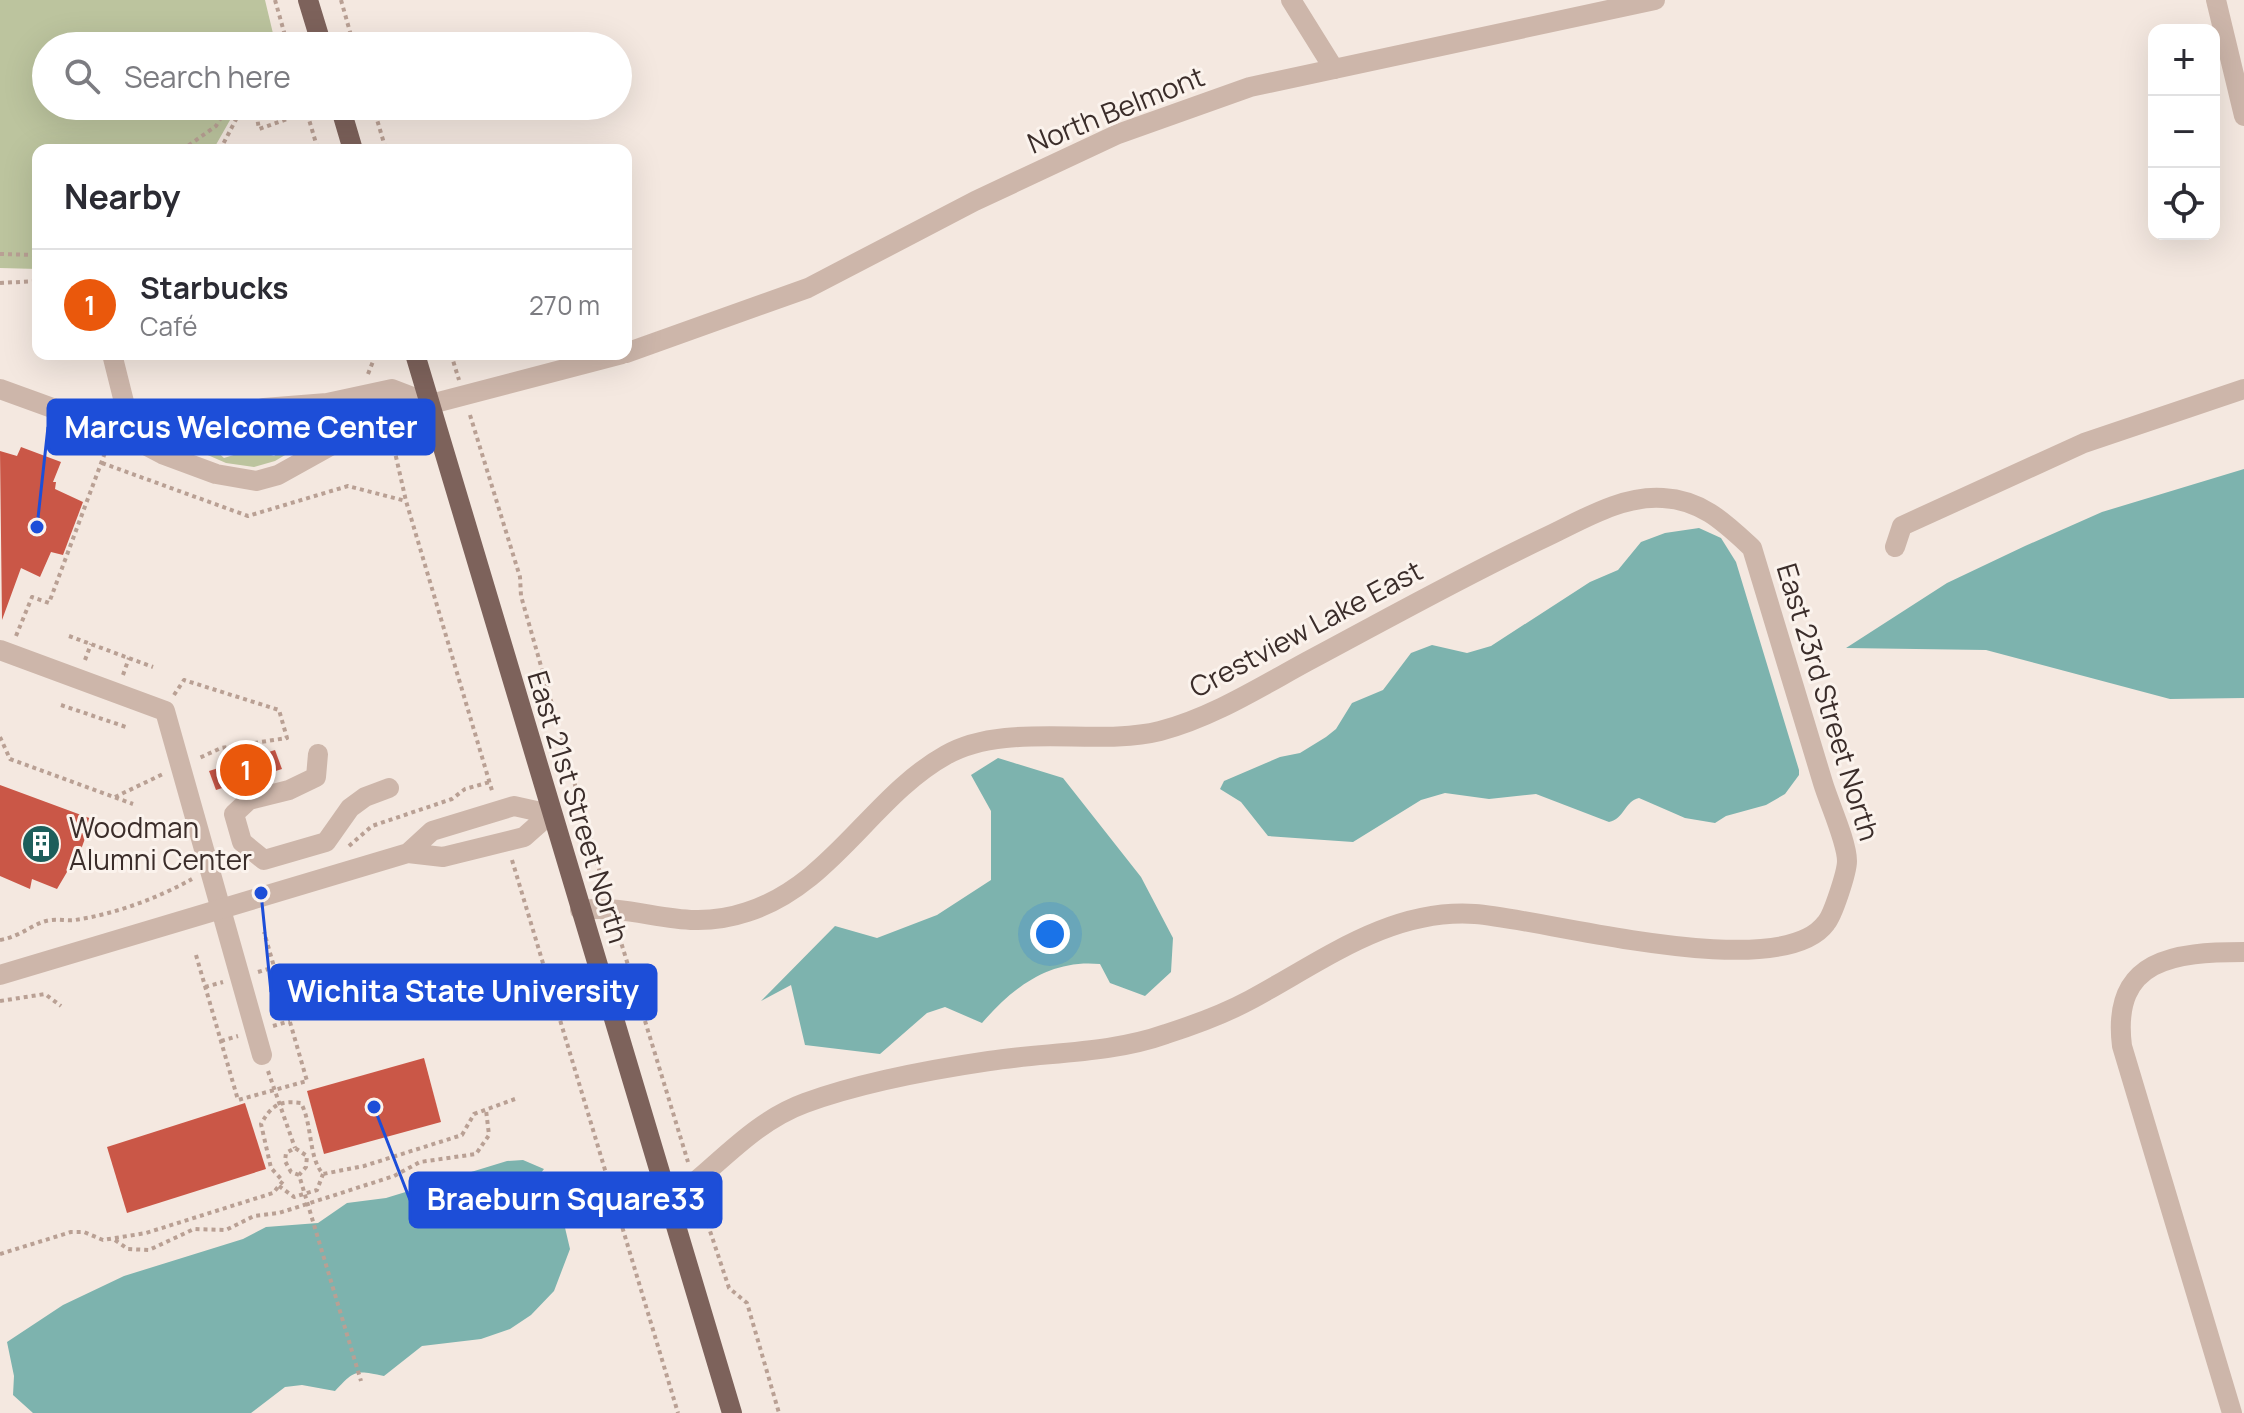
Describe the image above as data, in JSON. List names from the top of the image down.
{
  "streets": {
    "main road": ["East 21st Street North"],
    "street": ["North Belmont", "Crestview Lake East", "East 23rd Street North"]
  },
  "crossings": [
    ["North Belmont", "East 21st Street North"],
    ["Crestview Lake East", "East 23rd Street North"],
    ["Crestview Lake East", "East 21st Street North"]
  ],
  "places": {
    "other": ["Marcus Welcome Center", "Wichita State University", "Braeburn Square33"],
    "building": ["Woodman Alumni Center"]
  },
  "page": {
    "map_buttons": ["+", "−"],
    "search": "Search here",
    "heading": "Nearby",
    "list": [
      {
        "mark": "1",
        "name": "Starbucks",
        "note": "Café",
        "value": "270 m"
      }
    ],
    "pins": "1"
  }
}
